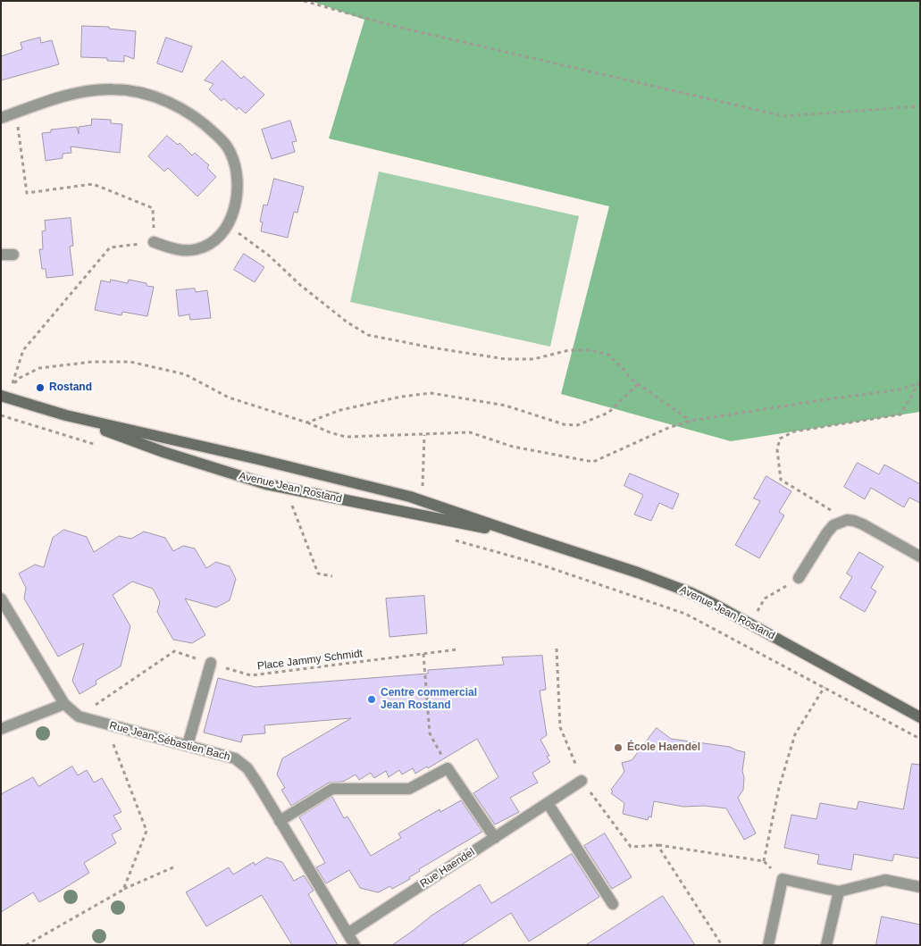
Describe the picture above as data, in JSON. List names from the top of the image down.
{
  "streets": {
    "street": ["Avenue Jean Rostand", "Rue Jean-Sébastien Bach", "Rue Haendel"],
    "path": ["Place Jammy Schmidt"]
  },
  "crossings": [
    ["Place Jammy Schmidt", "Rue Jean-Sébastien Bach"],
    ["Rue Jean-Sébastien Bach", "Rue Haendel"]
  ],
  "places": ["Rostand", "Centre commercial Jean Rostand", "École Haendel"]
}
